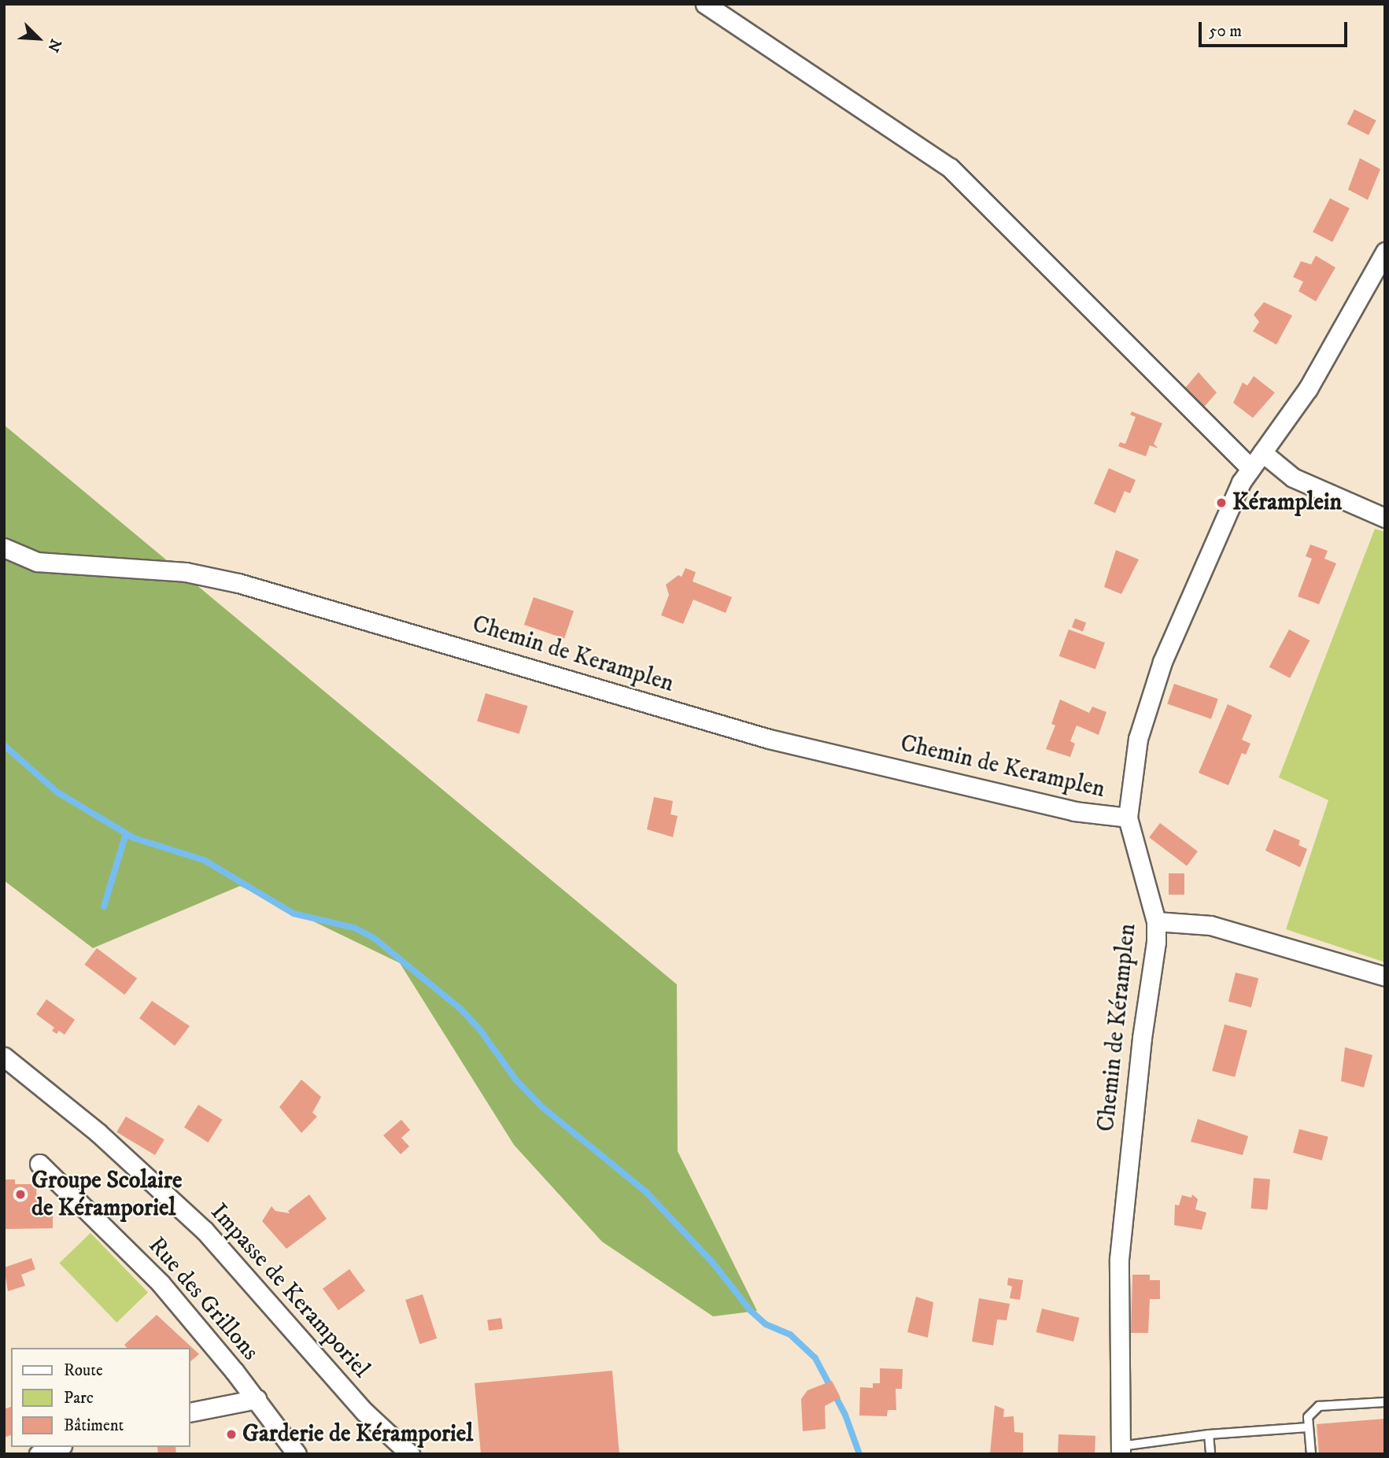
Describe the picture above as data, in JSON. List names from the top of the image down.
{
  "streets": {
    "street": [
      "Chemin de Keramplen",
      "Chemin de Kéramplen",
      "Impasse de Keramporiel",
      "Rue des Grillons"
    ]
  },
  "crossings": [
    ["Chemin de Keramplen", "Chemin de Kéramplen"]
  ],
  "places": ["Kéramplein", "Groupe Scolaire de Kéramporiel", "Garderie de Kéramporiel"],
  "legend": ["Route", "Parc", "Bâtiment"],
  "scale_bar": "50 m",
  "north": "bottom right"
}
